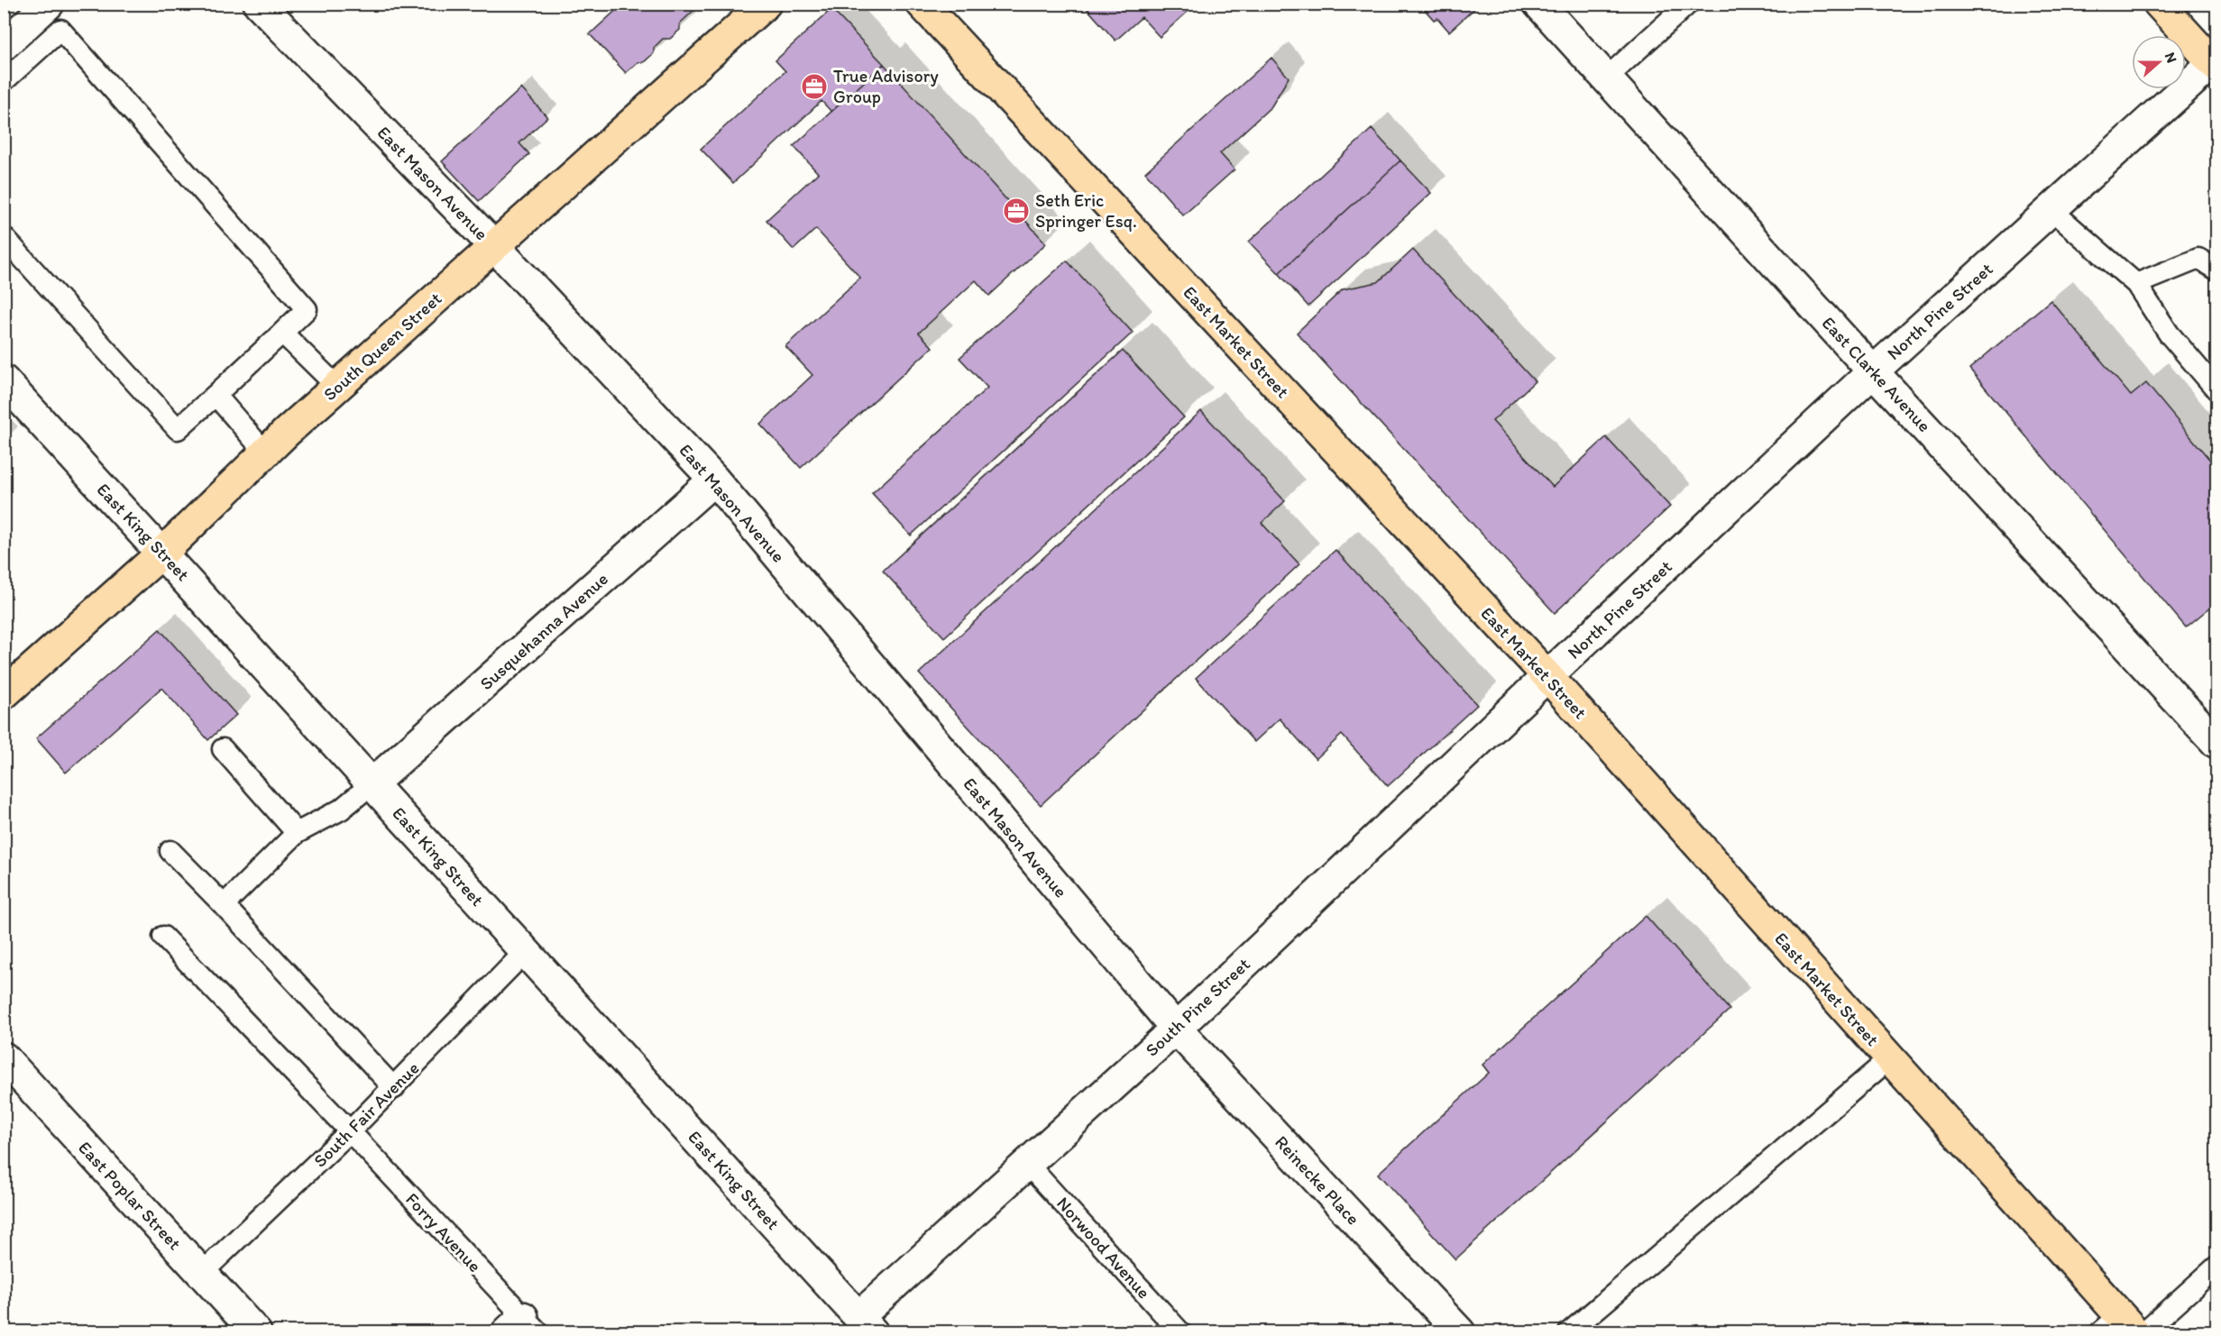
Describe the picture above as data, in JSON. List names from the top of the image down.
{
  "streets": {
    "main road": ["East Market Street", "South Queen Street"],
    "street": [
      "East Mason Avenue",
      "North Pine Street",
      "East Clarke Avenue",
      "East King Street",
      "Susquehanna Avenue",
      "South Pine Street",
      "Reinecke Place",
      "East Poplar Street"
    ],
    "lane": ["South Fair Avenue", "Forry Avenue", "Norwood Avenue"]
  },
  "crossings": [
    ["East Mason Avenue", "South Queen Street"],
    ["East Mason Avenue", "Susquehanna Avenue"],
    ["East Mason Avenue", "South Pine Street"],
    ["East Mason Avenue", "Reinecke Place"],
    ["North Pine Street", "East Market Street"],
    ["North Pine Street", "East Clarke Avenue"],
    ["North Pine Street", "South Pine Street"],
    ["East Market Street", "South Pine Street"],
    ["South Queen Street", "East King Street"],
    ["East King Street", "Susquehanna Avenue"],
    ["East King Street", "South Pine Street"],
    ["East King Street", "South Fair Avenue"],
    ["South Pine Street", "Reinecke Place"],
    ["South Pine Street", "Norwood Avenue"],
    ["South Fair Avenue", "East Poplar Street"],
    ["South Fair Avenue", "Forry Avenue"]
  ],
  "places": {
    "office": ["True Advisory Group", "Seth Eric Springer Esq."]
  },
  "north": "right"
}
